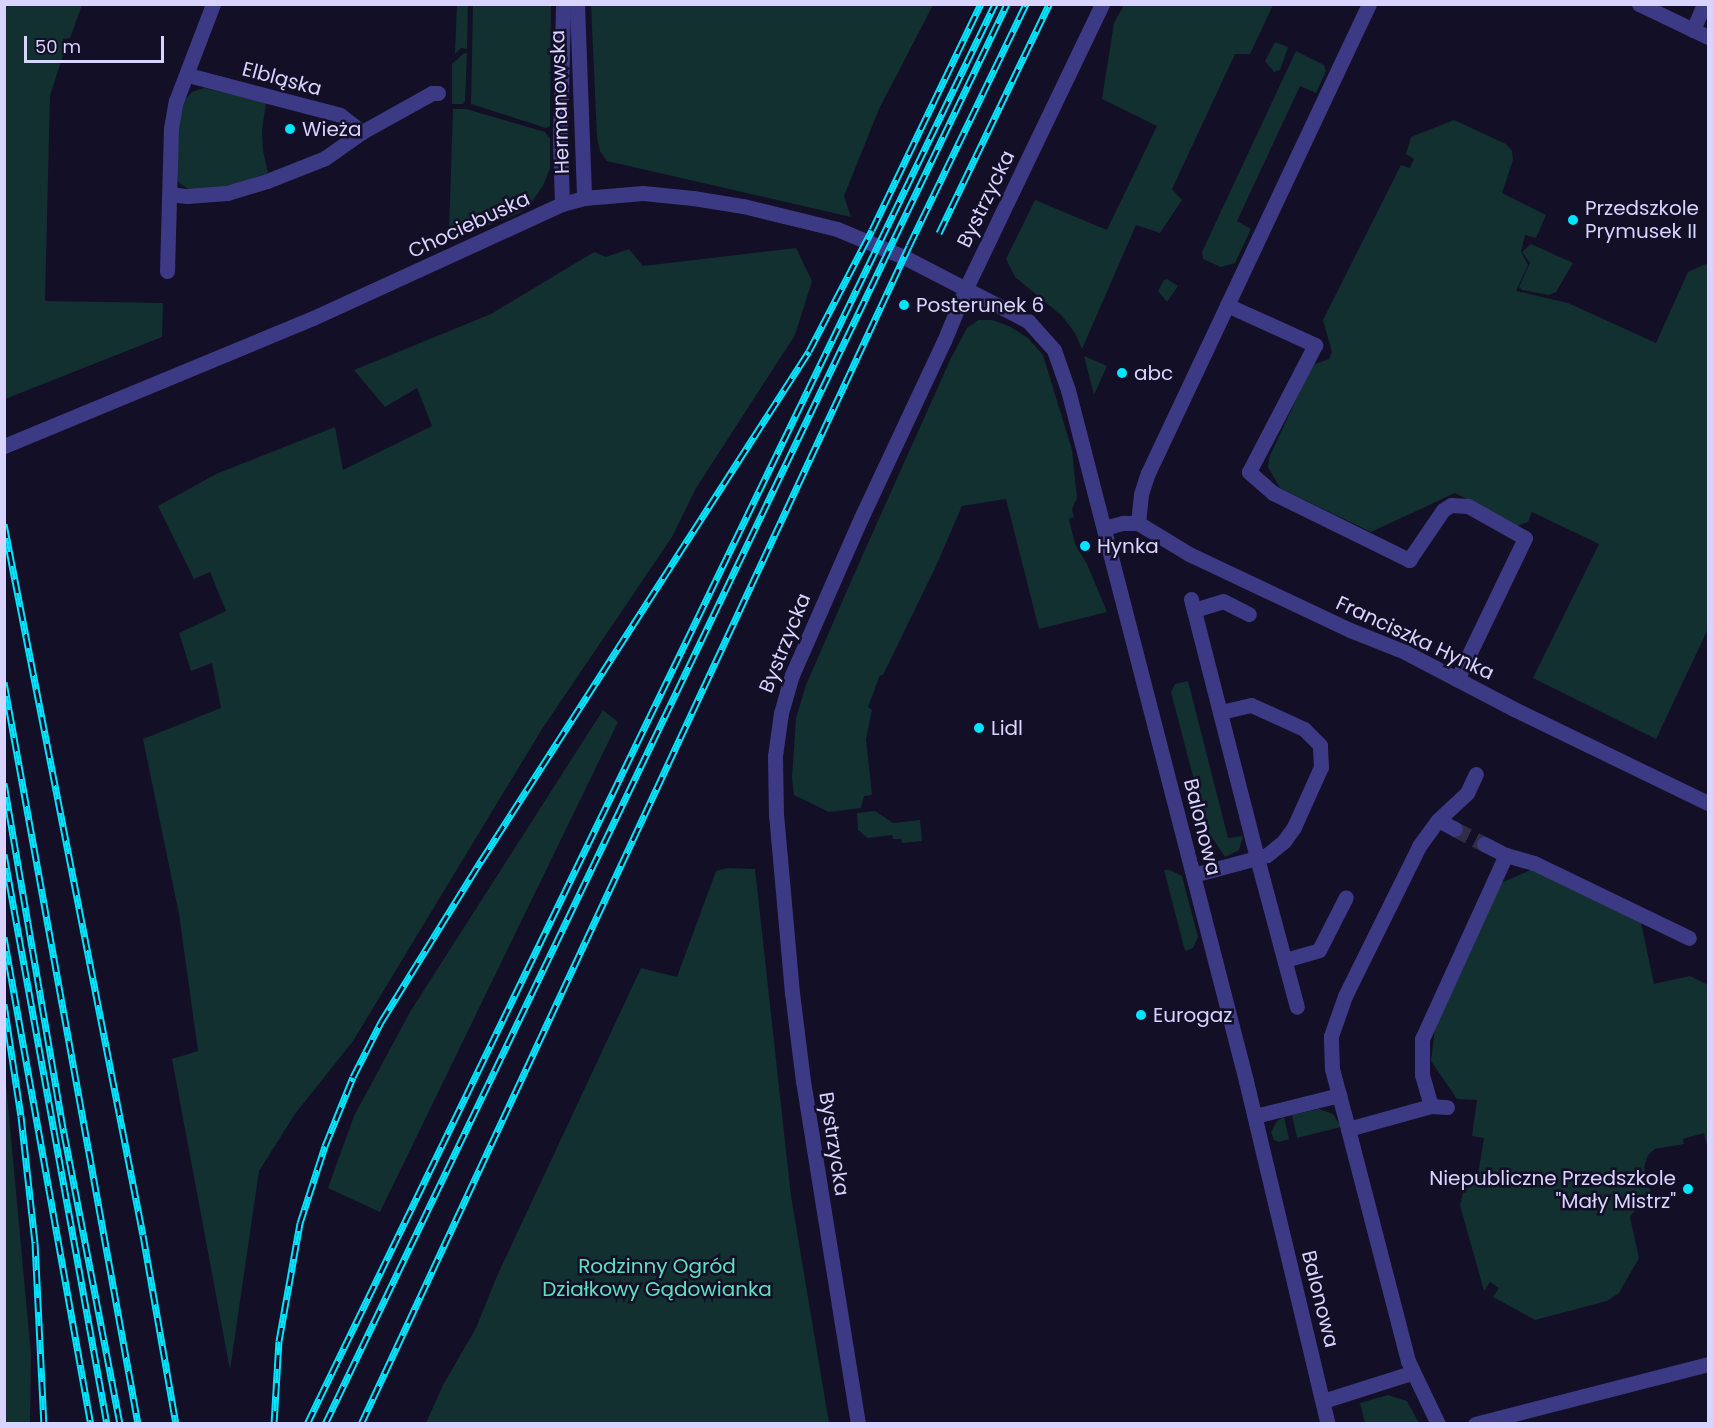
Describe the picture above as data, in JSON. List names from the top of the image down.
{
  "streets": {
    "street": [
      "Elbląska",
      "Hermanowska",
      "Bystrzycka",
      "Chociebuska",
      "Franciszka Hynka",
      "Balonowa"
    ]
  },
  "crossings": [
    ["Hermanowska", "Chociebuska"],
    ["Bystrzycka", "Chociebuska"],
    ["Bystrzycka", "Balonowa"],
    ["Chociebuska", "Balonowa"]
  ],
  "parks": ["Rodzinny Ogród Działkowy Gądowianka"],
  "places": [
    "Wieża",
    "Przedszkole Prymusek II",
    "Posterunek 6",
    "abc",
    "Hynka",
    "Lidl",
    "Eurogaz",
    "Niepubliczne Przedszkole \"Mały Mistrz\""
  ],
  "scale_bar": "50 m"
}
